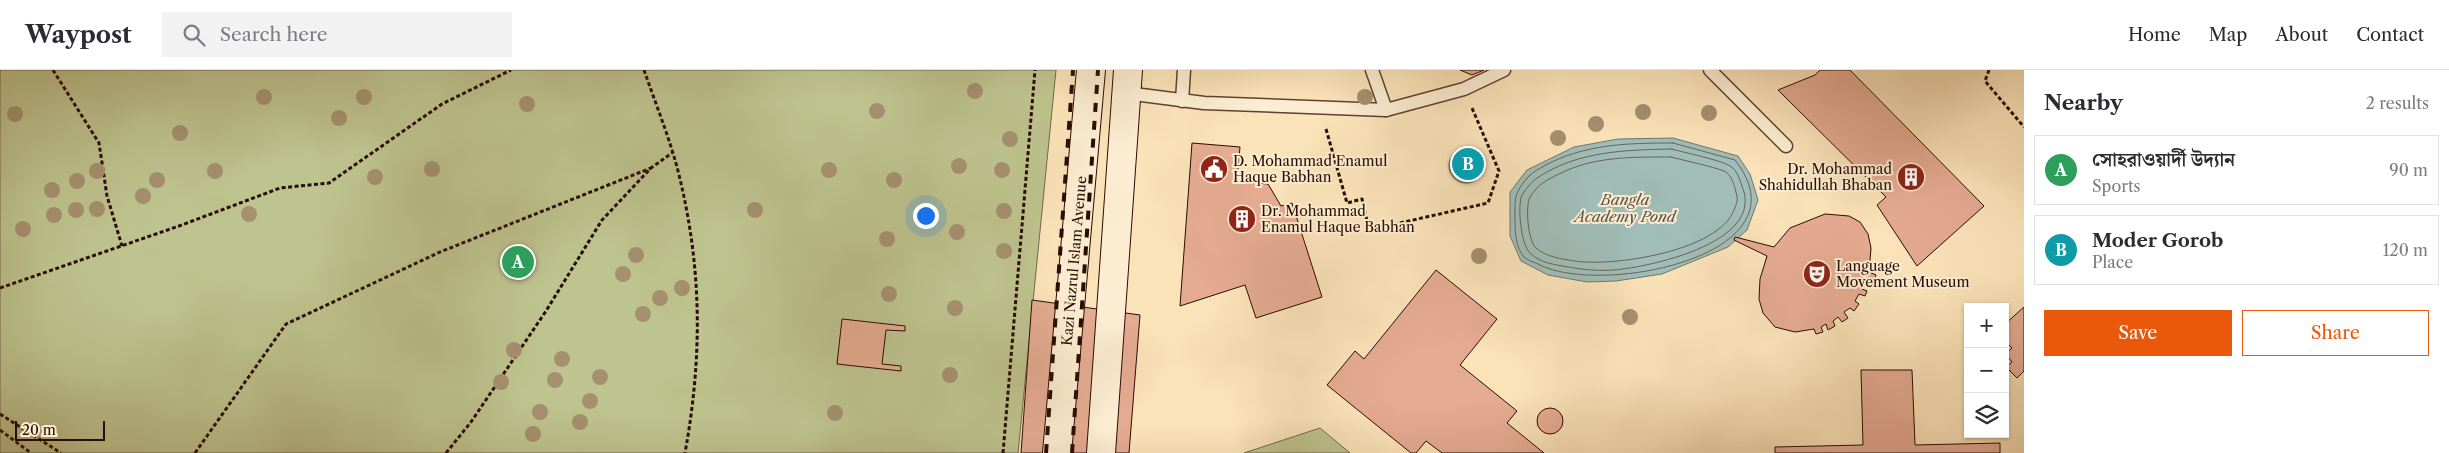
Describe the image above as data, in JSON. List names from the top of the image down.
{
  "streets": {
    "main road": ["Kazi Nazrul Islam Avenue"]
  },
  "water": ["Bangla Academy Pond"],
  "places": {
    "public building": ["D. Mohammad Enamul Haque Babhan"],
    "building": ["Dr. Mohammad Shahidullah Bhaban", "Dr. Mohammad Enamul Haque Babhan"],
    "theatre": ["Language Movement Museum"]
  },
  "scale_bar": "20 m",
  "page": {
    "header": "Waypost",
    "search": "Search here",
    "nav": [
      "Home",
      "Map",
      "About",
      "Contact"
    ],
    "heading": ["Nearby", "2 results"],
    "list": [
      {
        "mark": "A",
        "name": "সোহরাওয়ার্দী উদ্যান",
        "note": "Sports",
        "value": "90 m"
      },
      {
        "mark": "B",
        "name": "Moder Gorob",
        "note": "Place",
        "value": "120 m"
      }
    ],
    "pins": ["B", "A"],
    "buttons": ["Save", "Share"],
    "map_buttons": ["+", "−"],
    "scale": "20 m"
  }
}
